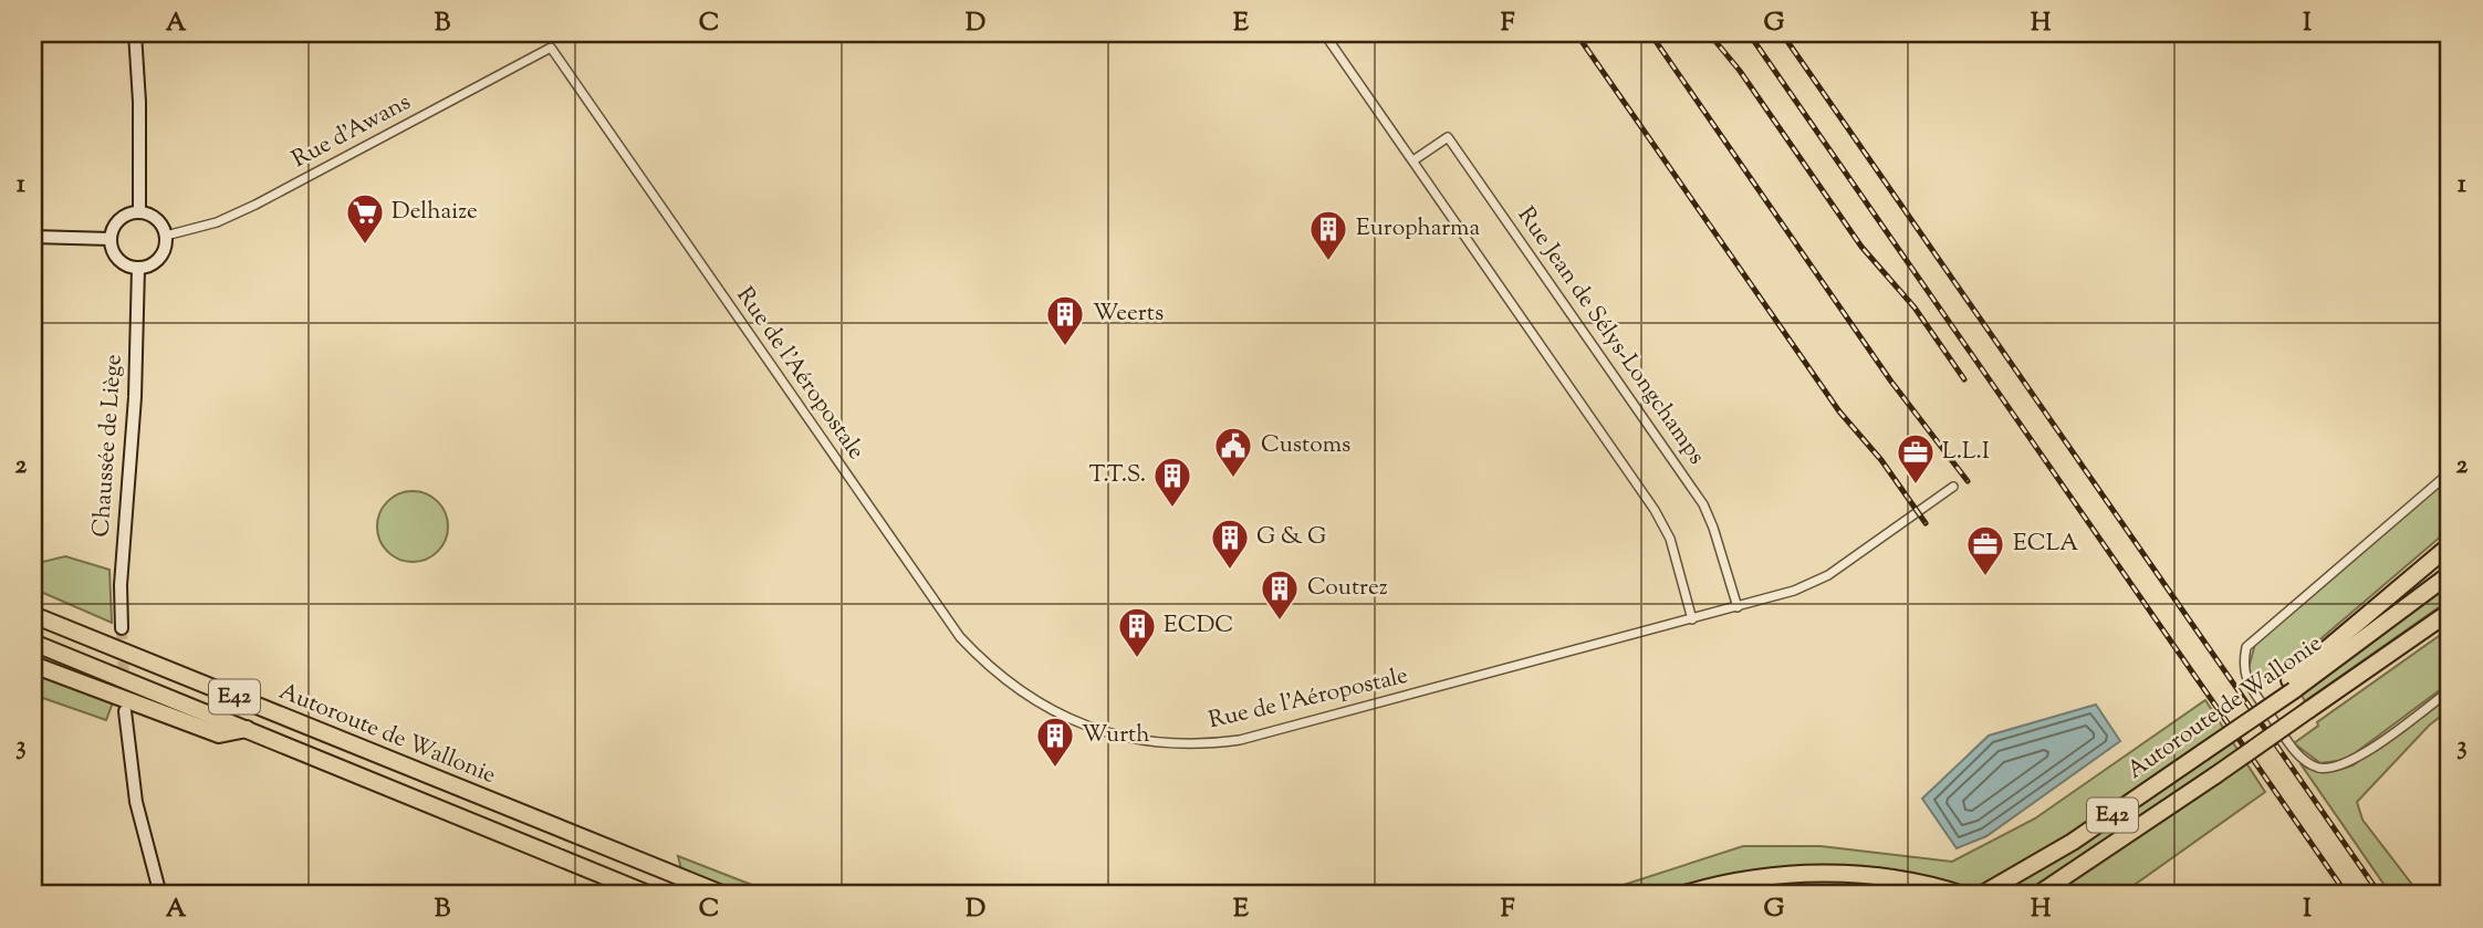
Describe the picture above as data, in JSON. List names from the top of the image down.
{
  "streets": {
    "highway": ["E42", "Autoroute de Wallonie"],
    "main road": ["Chaussée de Liège"],
    "street": ["Rue d'Awans", "Rue Jean de Sélys-Longchamps", "Rue de l'Aéropostale"]
  },
  "crossings": [
    ["Rue d'Awans", "Rue de l'Aéropostale"],
    ["Rue d'Awans", "Chaussée de Liège"],
    ["Rue Jean de Sélys-Longchamps", "Rue de l'Aéropostale"]
  ],
  "places": {
    "supermarket": ["Delhaize"],
    "building": [
      "Europharma",
      "Weerts",
      "T.T.S.",
      "G & G",
      "Coutrez",
      "ECDC",
      "Wurth"
    ],
    "public building": ["Customs"],
    "office": ["L.L.I", "ECLA"]
  },
  "grid": {
    "columns": [
      "A",
      "B",
      "C",
      "D",
      "E",
      "F",
      "G",
      "H",
      "I"
    ],
    "rows": ["1", "2", "3"]
  }
}
